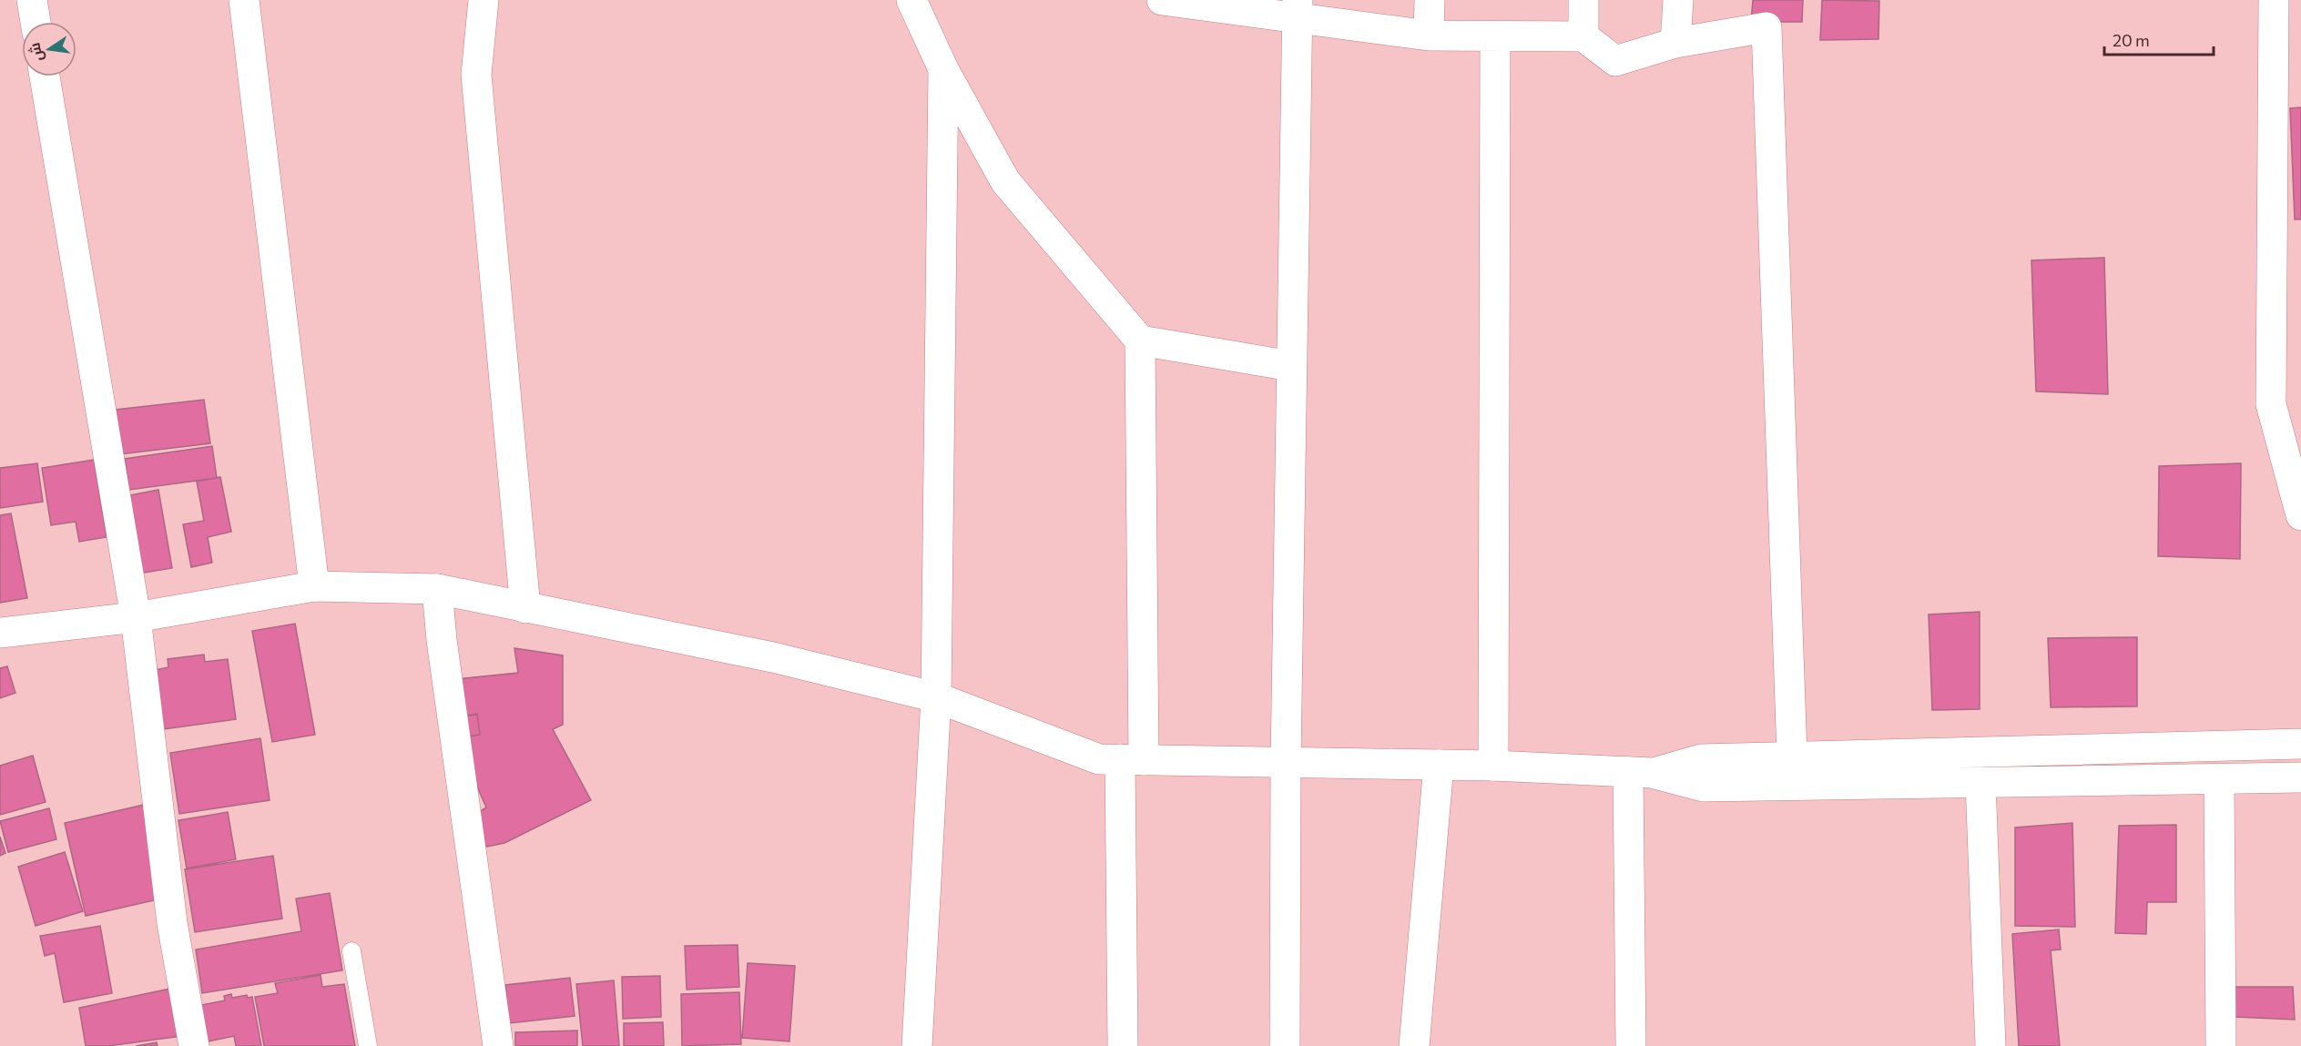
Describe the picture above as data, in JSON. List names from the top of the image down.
{
  "scale_bar": "20 m",
  "north": "left"
}
